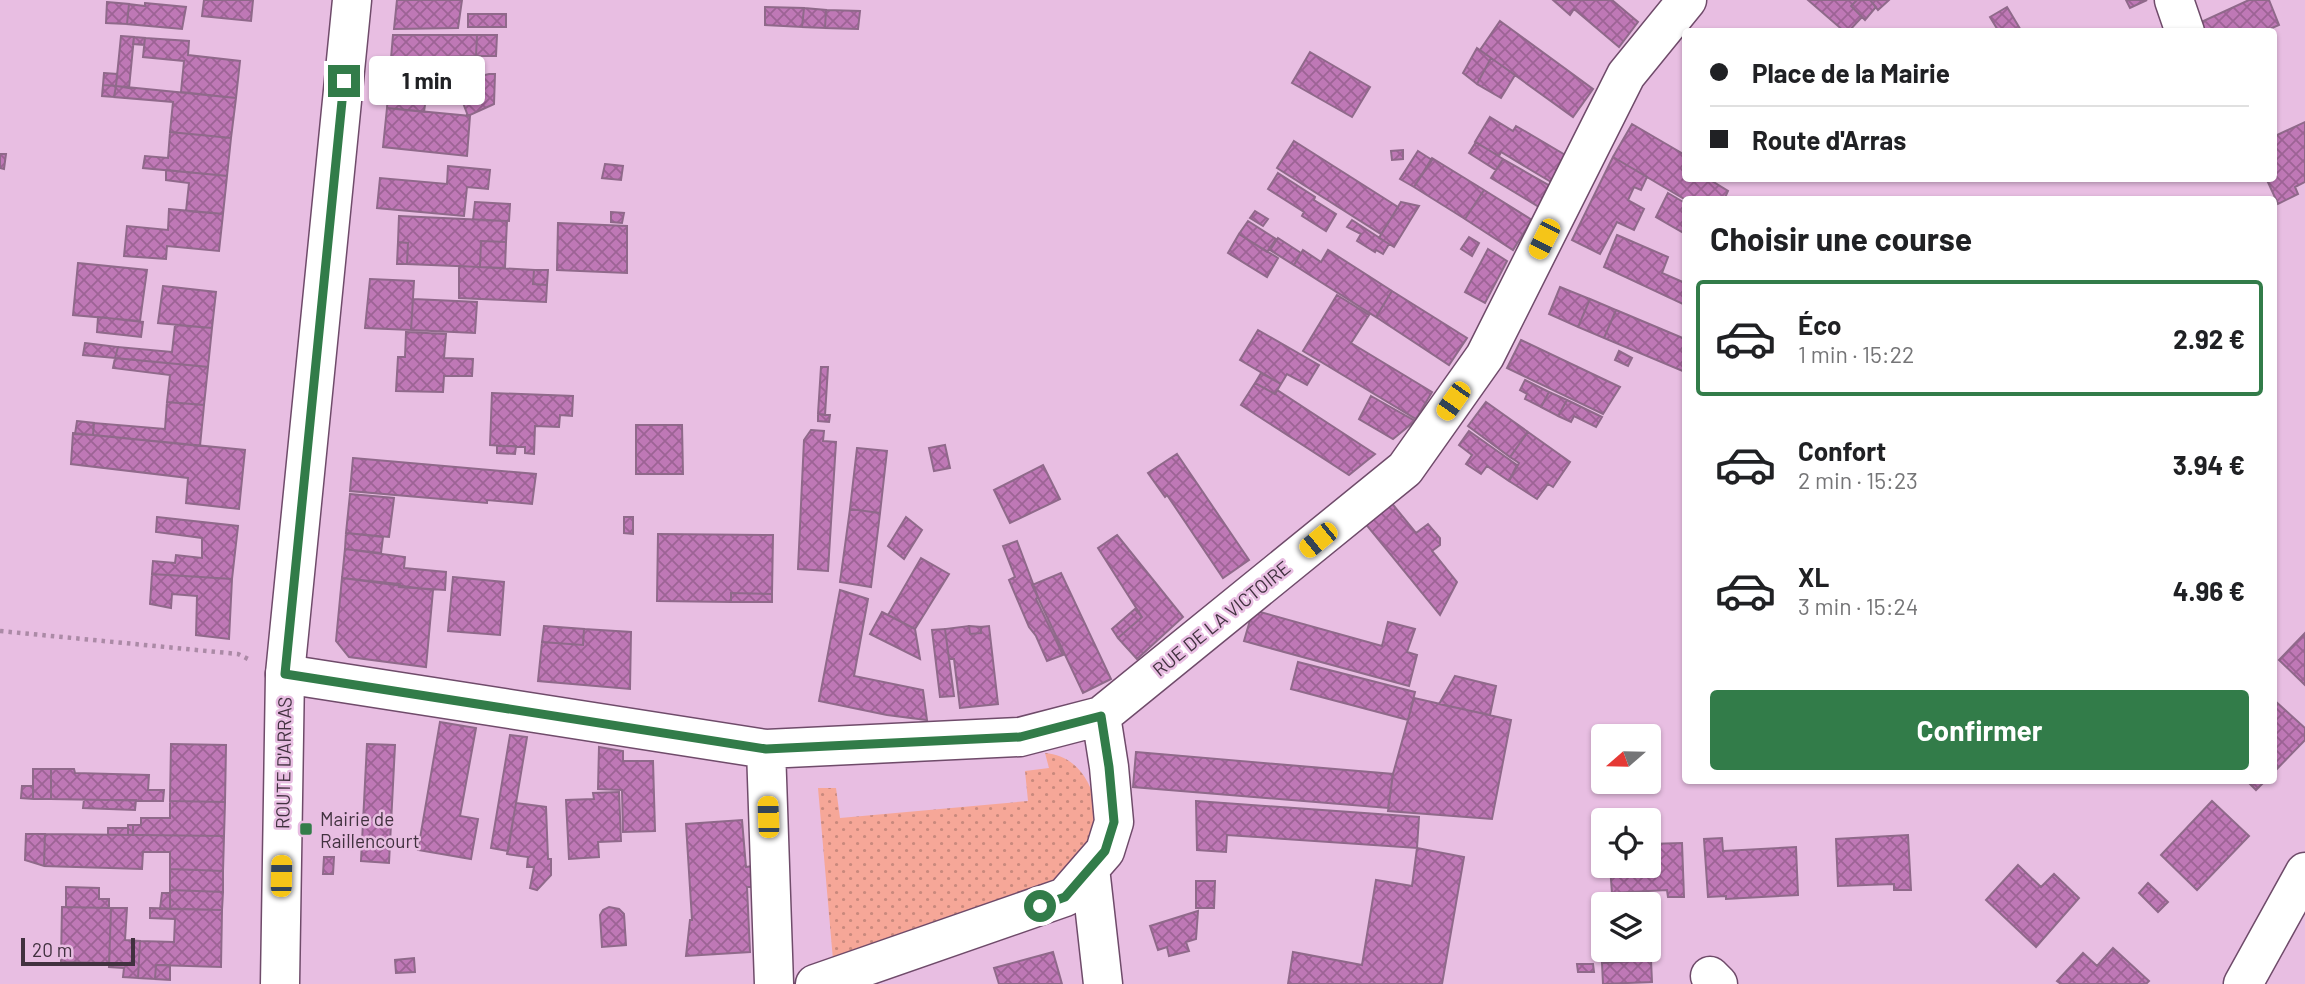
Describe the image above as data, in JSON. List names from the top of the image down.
{
  "streets": {
    "street": ["RUE DE LA VICTOIRE", "ROUTE D'ARRAS"]
  },
  "places": {
    "transit": ["Mairie de Raillencourt"]
  },
  "scale_bar": "20 m",
  "north": "left",
  "page": {
    "banner": ["Place de la Mairie", "Route d'Arras"],
    "bubble": "1 min",
    "heading": "Choisir une course",
    "list": [
      {
        "name": "Éco",
        "note": "1 min · 15:22",
        "value": "2.92 €"
      },
      {
        "name": "Confort",
        "note": "2 min · 15:23",
        "value": "3.94 €"
      },
      {
        "name": "XL",
        "note": "3 min · 15:24",
        "value": "4.96 €"
      }
    ],
    "buttons": "Confirmer",
    "scale": "20 m"
  }
}
